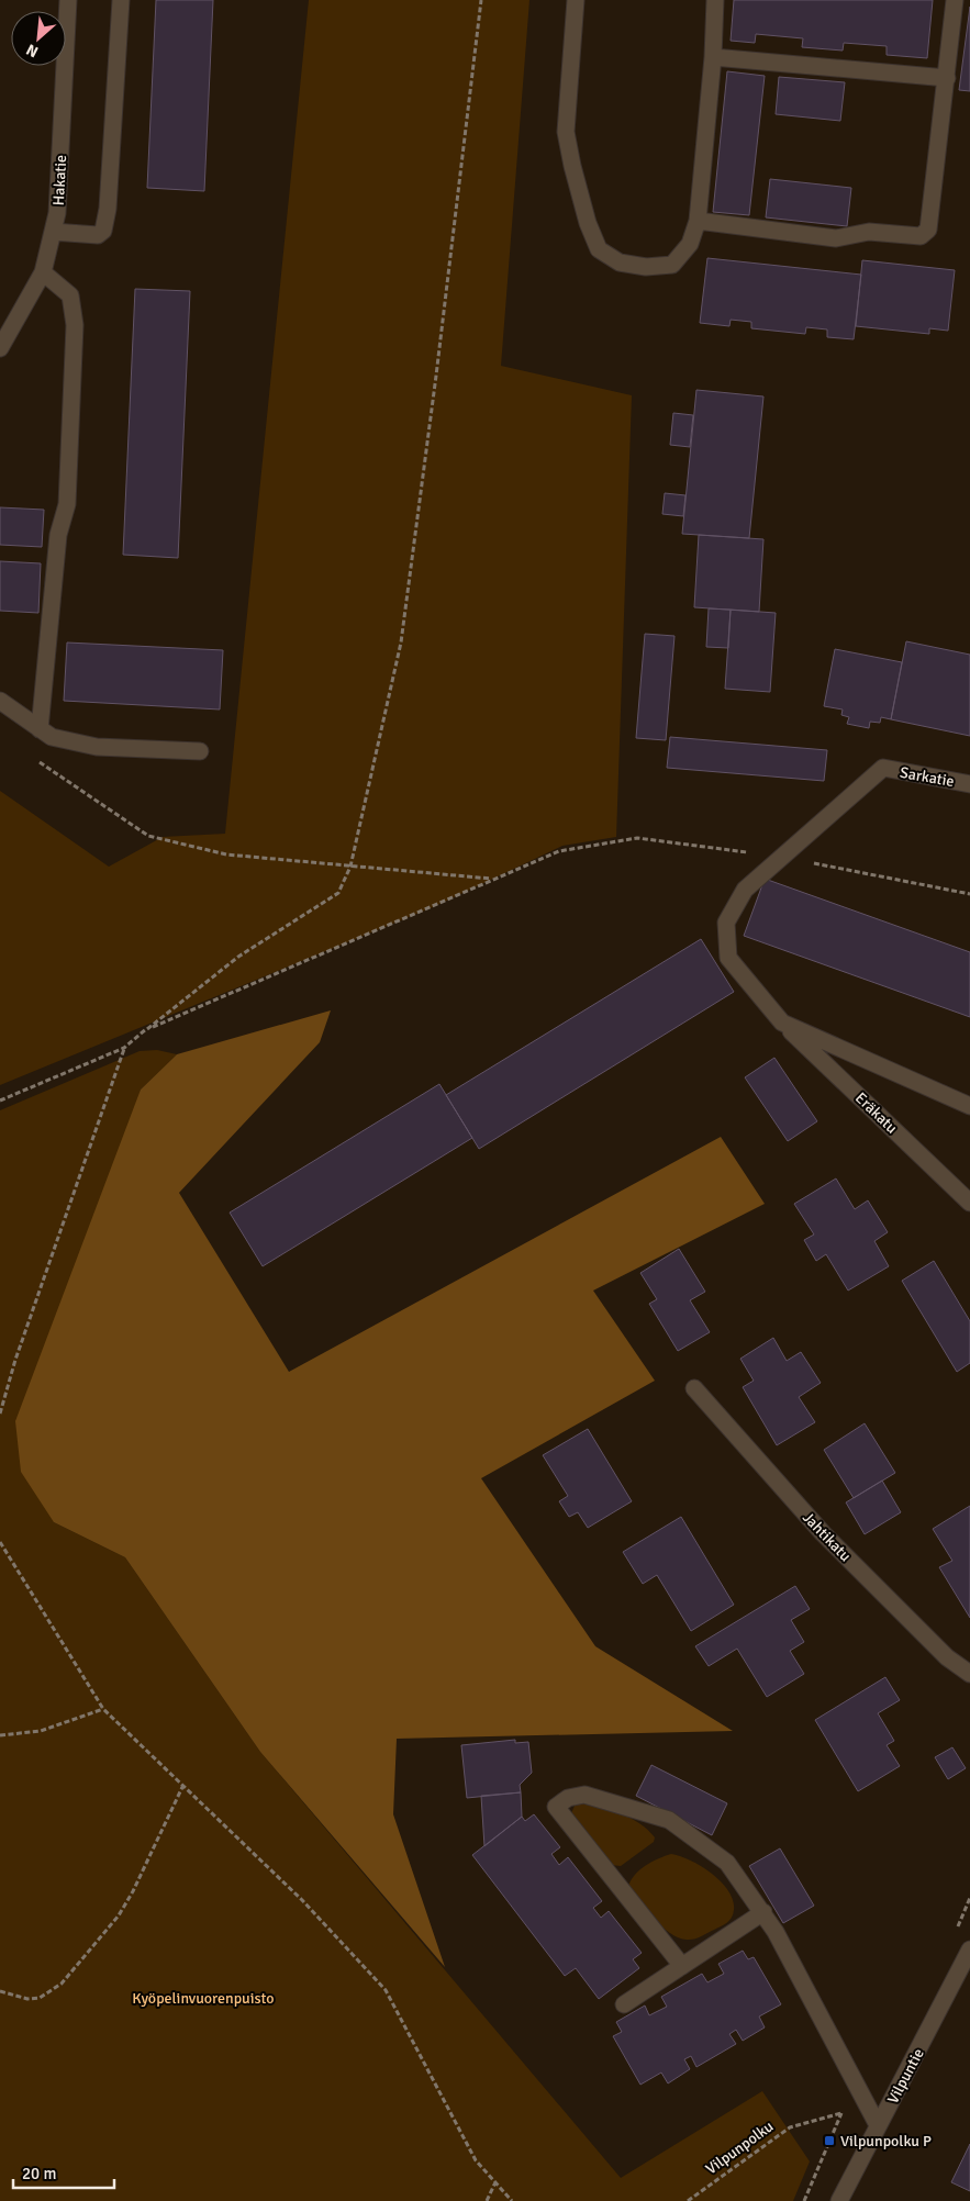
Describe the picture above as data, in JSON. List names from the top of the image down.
{
  "streets": {
    "street": [
      "Hakatie",
      "Sarkatie",
      "Eräkatu",
      "Jahtikatu",
      "Vilpuntie"
    ],
    "path": ["Vilpunpolku"]
  },
  "crossings": [
    ["Sarkatie", "Eräkatu"]
  ],
  "parks": ["Kyöpelinvuorenpuisto"],
  "places": {
    "transit": ["Vilpunpolku P"]
  },
  "scale_bar": "20 m",
  "north": "bottom left"
}
